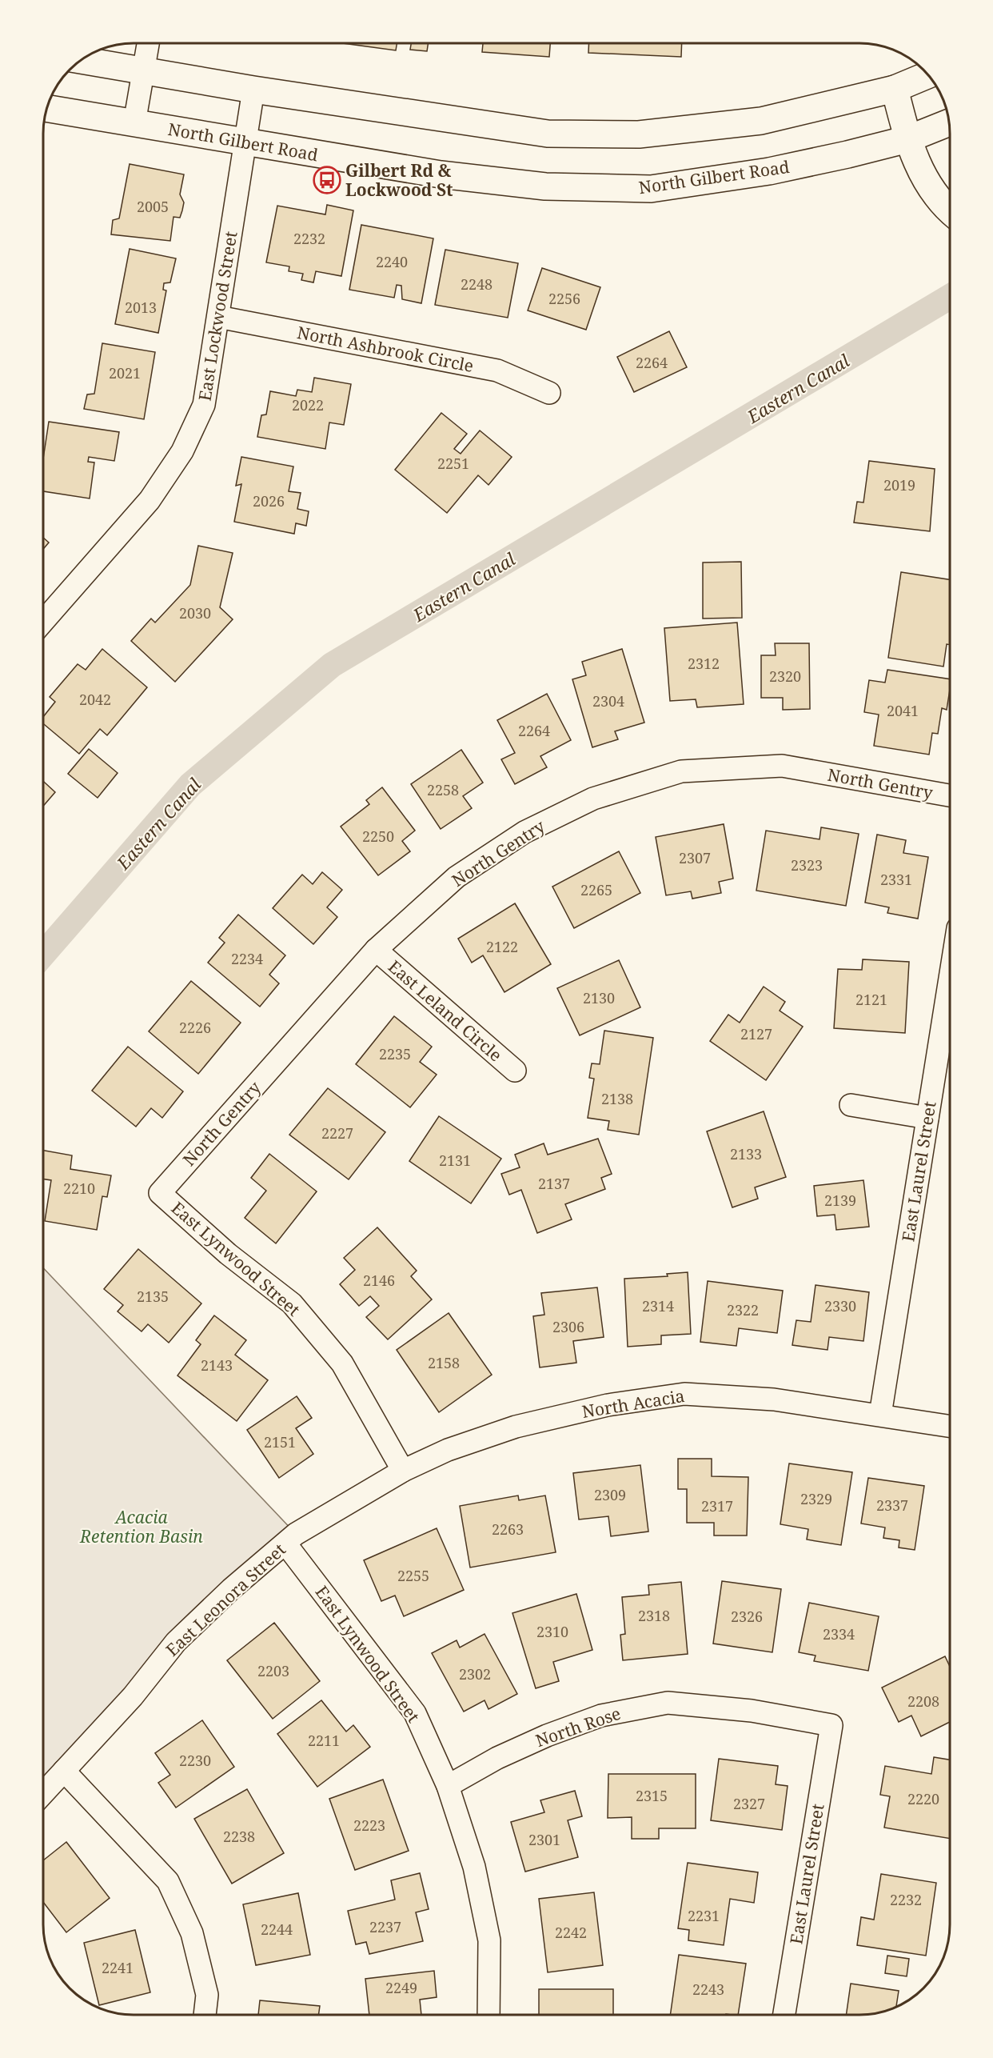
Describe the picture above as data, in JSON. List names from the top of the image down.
{
  "streets": {
    "main road": ["North Gilbert Road"],
    "street": [
      "East Lockwood Street",
      "North Ashbrook Circle",
      "North Gentry",
      "East Leland Circle",
      "East Laurel Street",
      "East Lynwood Street",
      "North Acacia",
      "East Leonora Street",
      "North Rose"
    ]
  },
  "crossings": [
    ["North Gilbert Road", "East Lockwood Street"],
    ["East Lockwood Street", "North Ashbrook Circle"],
    ["North Gentry", "East Leland Circle"],
    ["North Gentry", "East Lynwood Street"],
    ["East Laurel Street", "North Acacia"],
    ["East Laurel Street", "North Rose"],
    ["East Lynwood Street", "North Acacia"],
    ["East Lynwood Street", "East Leonora Street"],
    ["East Lynwood Street", "North Rose"],
    ["North Acacia", "East Leonora Street"]
  ],
  "water": ["Eastern Canal"],
  "parks": ["Acacia Retention Basin"],
  "places": {
    "bus stop": ["Gilbert Rd & Lockwood St"]
  },
  "house_numbers": [
    "2005",
    "2232",
    "2240",
    "2248",
    "2256",
    "2013",
    "2264",
    "2021",
    "2022",
    "2251",
    "2019",
    "2026",
    "2030",
    "2312",
    "2320",
    "2042",
    "2304",
    "2041",
    "2264",
    "2258",
    "2250",
    "2307",
    "2323",
    "2331",
    "2265",
    "2122",
    "2234",
    "2130",
    "2121",
    "2226",
    "2127",
    "2235",
    "2138",
    "2227",
    "2133",
    "2131",
    "2137",
    "2210",
    "2139",
    "2146",
    "2135",
    "2314",
    "2330",
    "2322",
    "2306",
    "2158",
    "2143",
    "2151",
    "2309",
    "2329",
    "2337",
    "2317",
    "2263",
    "2255",
    "2318",
    "2326",
    "2310",
    "2334",
    "2203",
    "2302",
    "2208",
    "2211",
    "2230",
    "2315",
    "2220",
    "2327",
    "2223",
    "2238",
    "2301",
    "2232",
    "2231",
    "2237",
    "2244",
    "2242",
    "2241",
    "2249",
    "2243"
  ]
}
